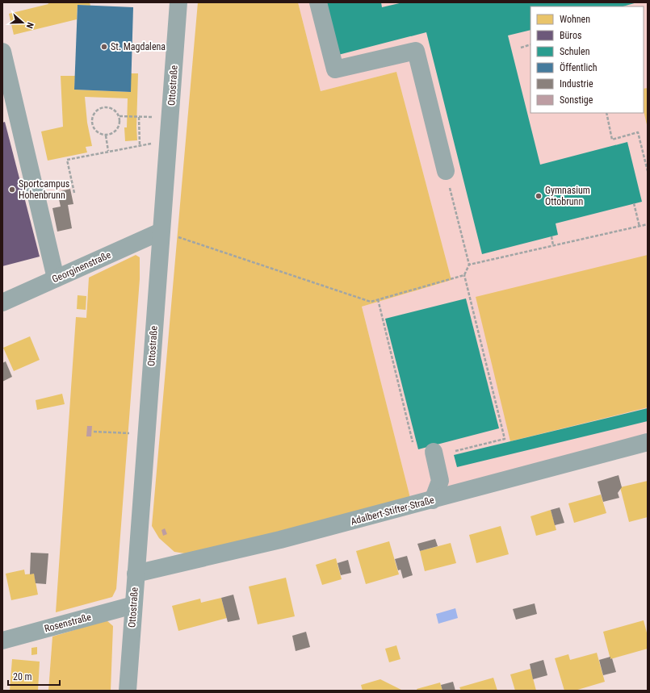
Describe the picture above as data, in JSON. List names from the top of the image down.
{
  "streets": {
    "street": [
      "Ottostraße",
      "Georginenstraße",
      "Adalbert-Stifter-Straße",
      "Rosenstraße"
    ]
  },
  "crossings": [
    ["Ottostraße", "Georginenstraße"],
    ["Ottostraße", "Adalbert-Stifter-Straße"],
    ["Ottostraße", "Rosenstraße"]
  ],
  "places": ["St. Magdalena", "Sportcampus Hohenbrunn", "Gymnasium Ottobrunn"],
  "legend": [
    "Wohnen",
    "Büros",
    "Schulen",
    "Öffentlich",
    "Industrie",
    "Sonstige"
  ],
  "scale_bar": "20 m",
  "north": "right"
}
